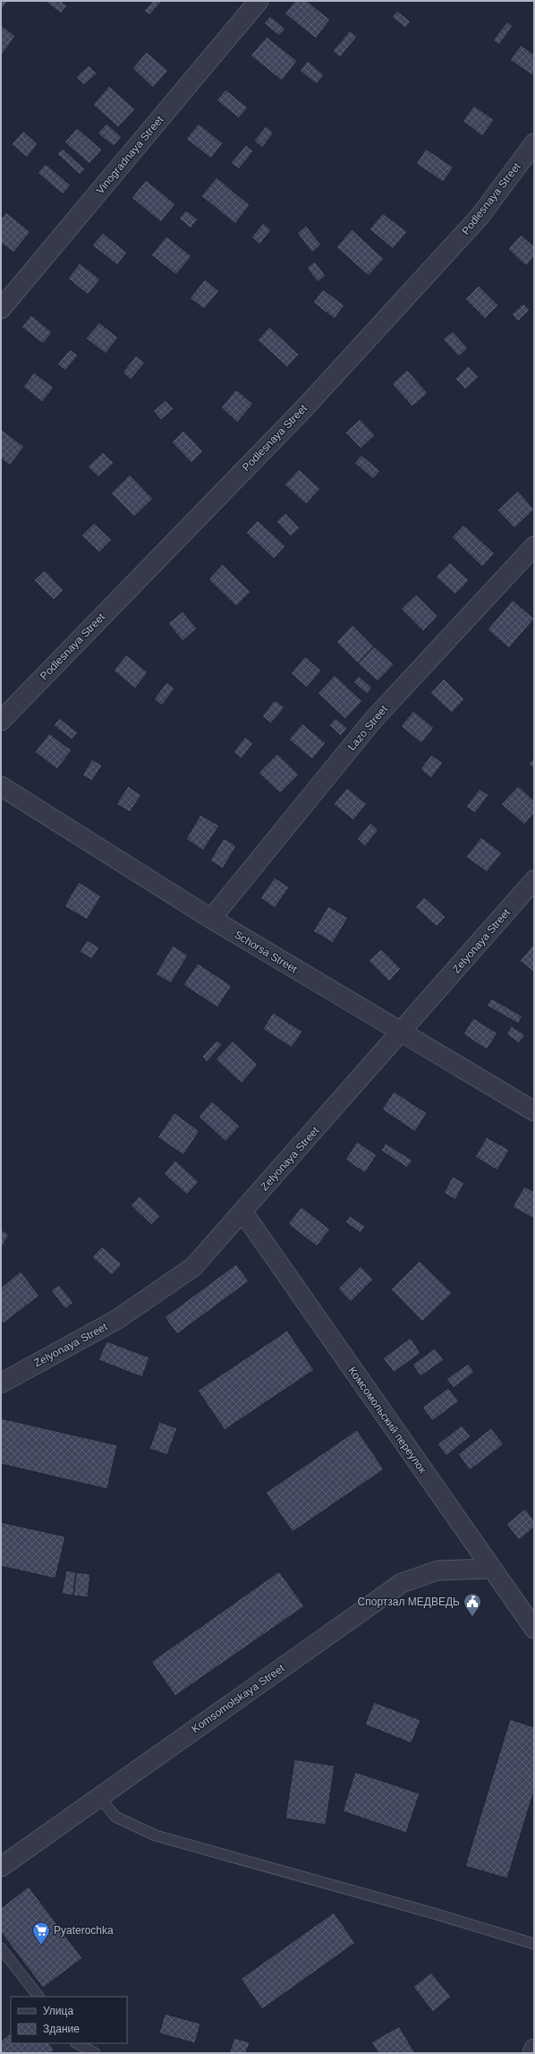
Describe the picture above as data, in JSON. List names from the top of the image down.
{
  "streets": {
    "street": [
      "Vinogradnaya Street",
      "Podlesnaya Street",
      "Lazo Street",
      "Zelyonaya Street",
      "Schorsa Street",
      "Комсомольский переулок",
      "Komsomolskaya Street"
    ]
  },
  "crossings": [
    ["Lazo Street", "Schorsa Street"],
    ["Zelyonaya Street", "Schorsa Street"],
    ["Zelyonaya Street", "Комсомольский переулок"],
    ["Комсомольский переулок", "Komsomolskaya Street"]
  ],
  "places": {
    "public building": ["Спортзал МЕДВЕДЬ"],
    "supermarket": ["Pyaterochka"]
  },
  "legend": ["Улица", "Здание"]
}
